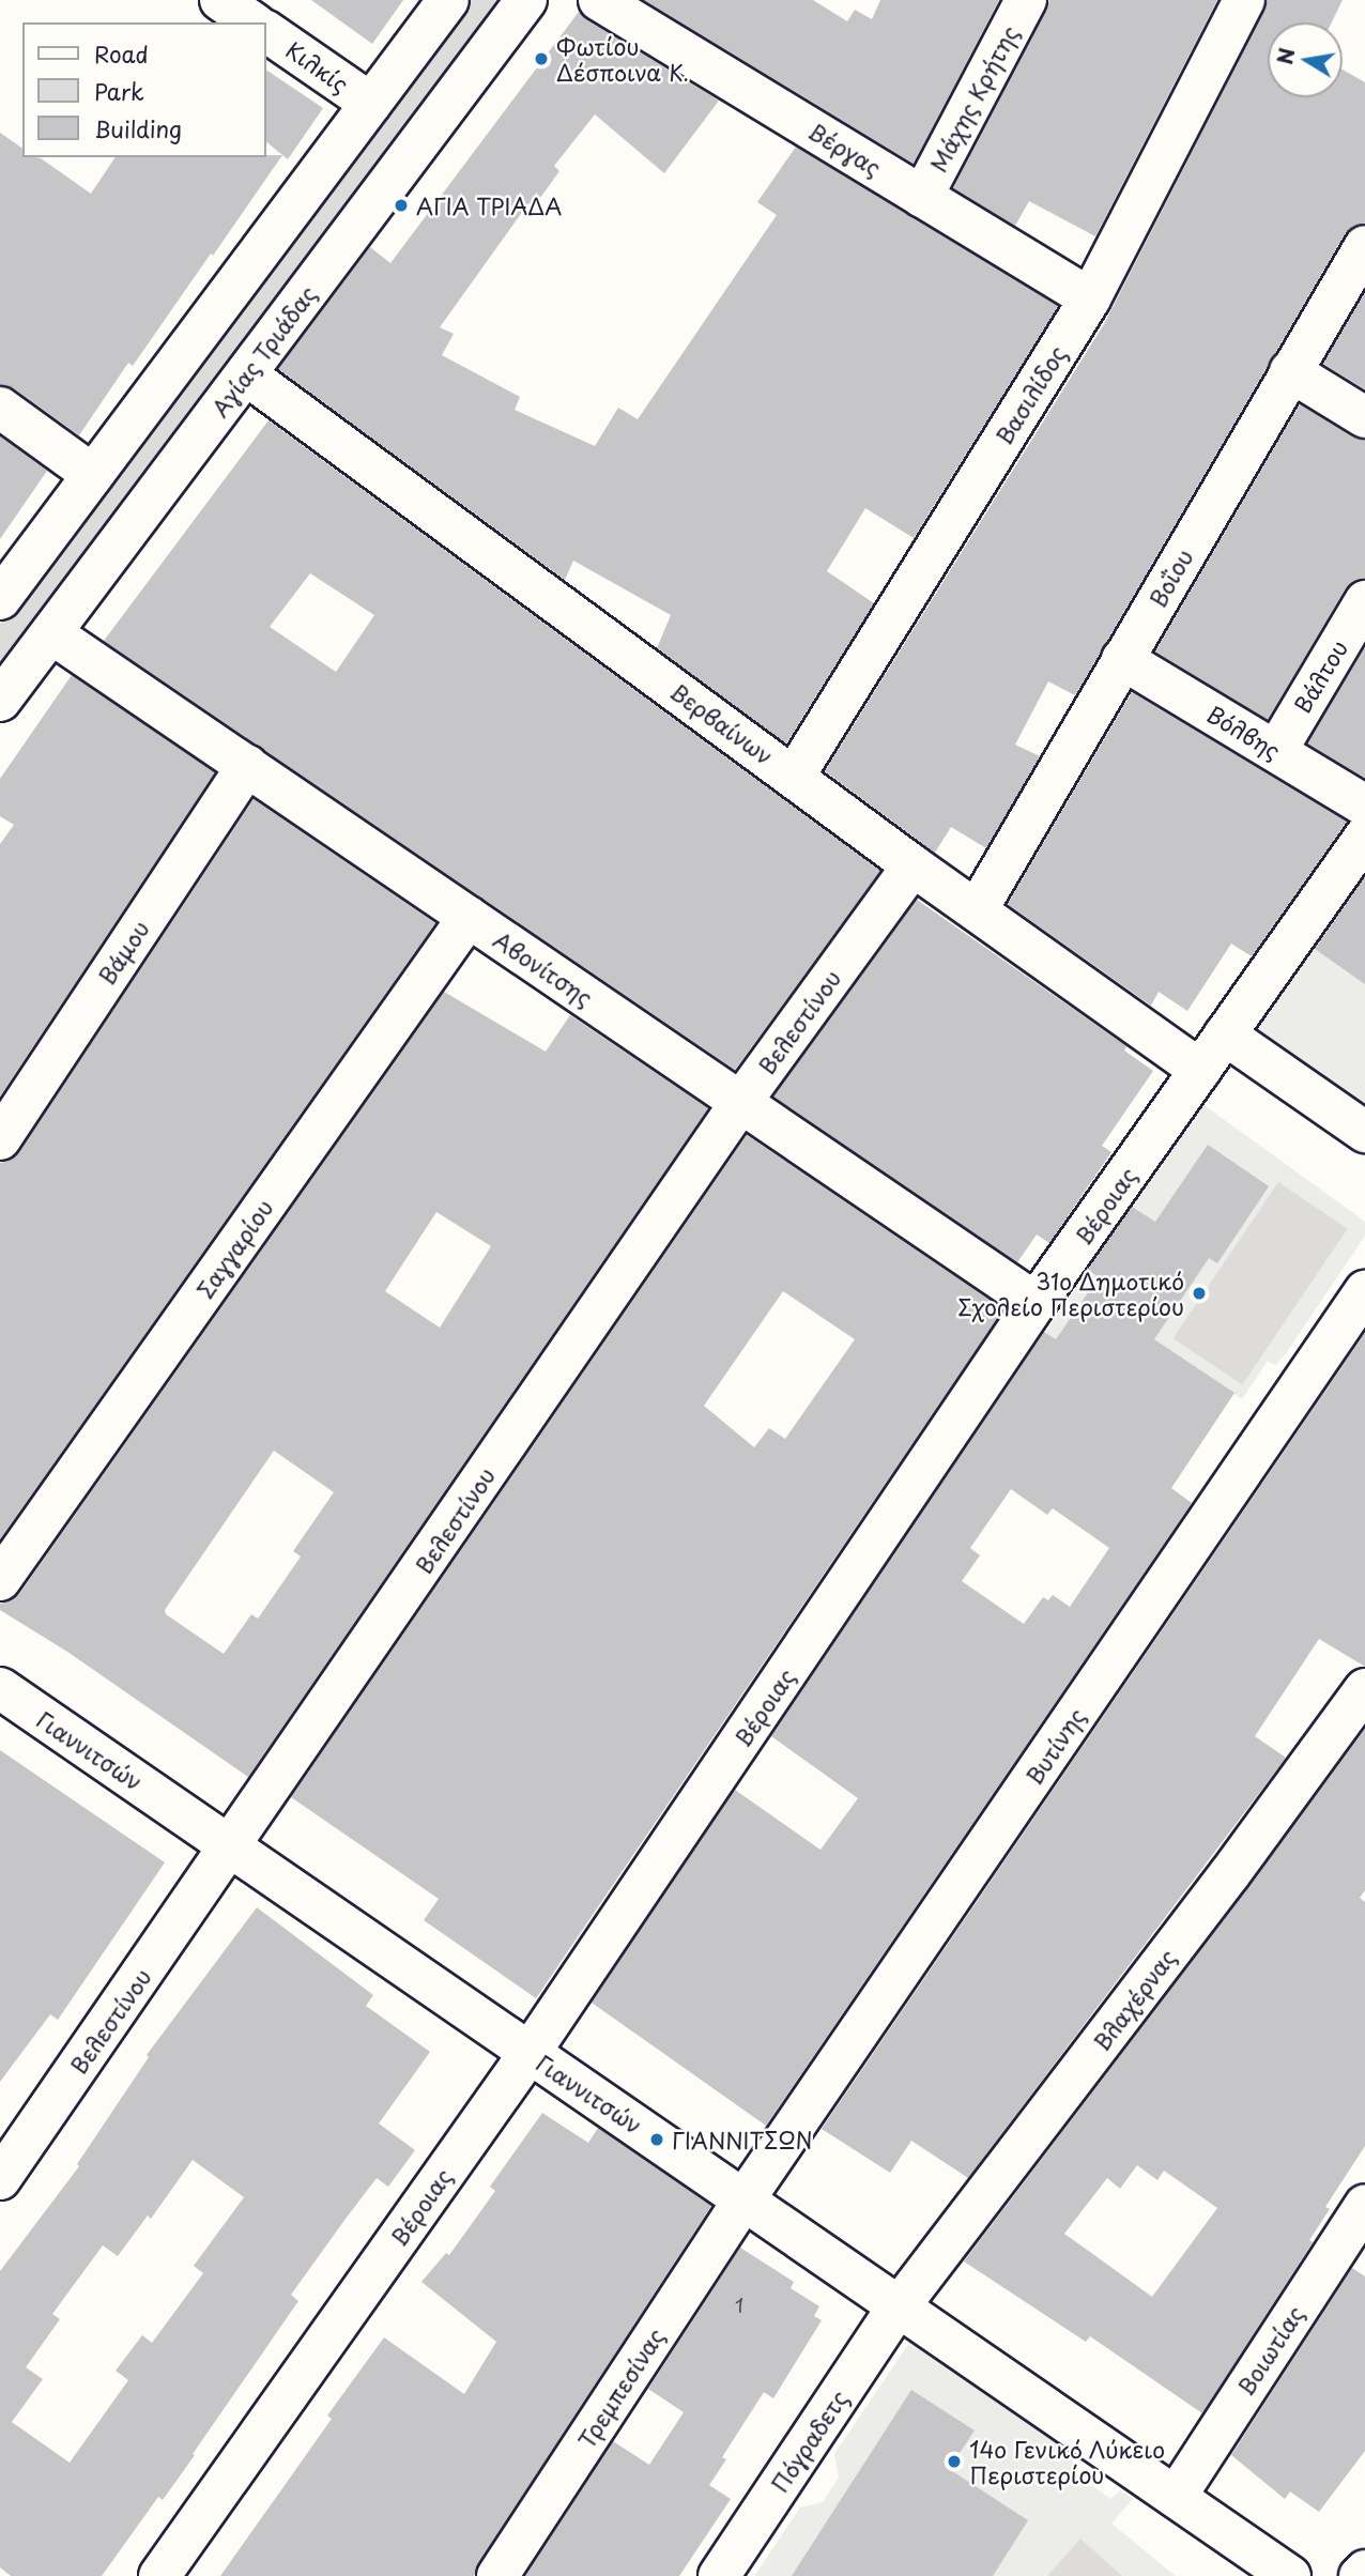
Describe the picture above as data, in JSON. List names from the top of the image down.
{
  "streets": {
    "street": [
      "Κιλκίς",
      "Μάχης Κρήτης",
      "Βέργας",
      "Αγίας Τριάδας",
      "Βασιλίδος",
      "Βοΐου",
      "Βάλτου",
      "Βερβαίνων",
      "Βόλβης",
      "Βάμου",
      "Αβονίτσης",
      "Βελεστίνου",
      "Βέροιας",
      "Σαγγαρίου",
      "Βυτίνης",
      "Γιαννιτσών",
      "Βλαχέρνας",
      "Βοιωτίας",
      "Τρεμπεσίνας",
      "Πόγραδετς"
    ]
  },
  "crossings": [
    ["Μάχης Κρήτης", "Βέργας"],
    ["Βέργας", "Βασιλίδος"],
    ["Αγίας Τριάδας", "Βερβαίνων"],
    ["Αγίας Τριάδας", "Αβονίτσης"],
    ["Βασιλίδος", "Βερβαίνων"],
    ["Βοΐου", "Βερβαίνων"],
    ["Βοΐου", "Βόλβης"],
    ["Βάλτου", "Βόλβης"],
    ["Βερβαίνων", "Βελεστίνου"],
    ["Βερβαίνων", "Βέροιας"],
    ["Βάμου", "Αβονίτσης"],
    ["Αβονίτσης", "Βελεστίνου"],
    ["Αβονίτσης", "Βέροιας"],
    ["Αβονίτσης", "Σαγγαρίου"],
    ["Βελεστίνου", "Γιαννιτσών"],
    ["Βέροιας", "Γιαννιτσών"],
    ["Βυτίνης", "Γιαννιτσών"],
    ["Βυτίνης", "Τρεμπεσίνας"],
    ["Γιαννιτσών", "Βλαχέρνας"],
    ["Γιαννιτσών", "Βοιωτίας"],
    ["Γιαννιτσών", "Τρεμπεσίνας"],
    ["Γιαννιτσών", "Πόγραδετς"],
    ["Βλαχέρνας", "Πόγραδετς"]
  ],
  "places": [
    "Φωτίου Δέσποινα Κ.",
    "ΑΓΙΑ ΤΡΙΑΔΑ",
    "31ο Δημοτικό Σχολείο Περιστερίου",
    "ΓΙΑΝΝΙΤΣΩΝ",
    "14ο Γενικό Λύκειο Περιστερίου"
  ],
  "house_numbers": ["1"],
  "legend": ["Road", "Park", "Building"],
  "north": "left"
}
